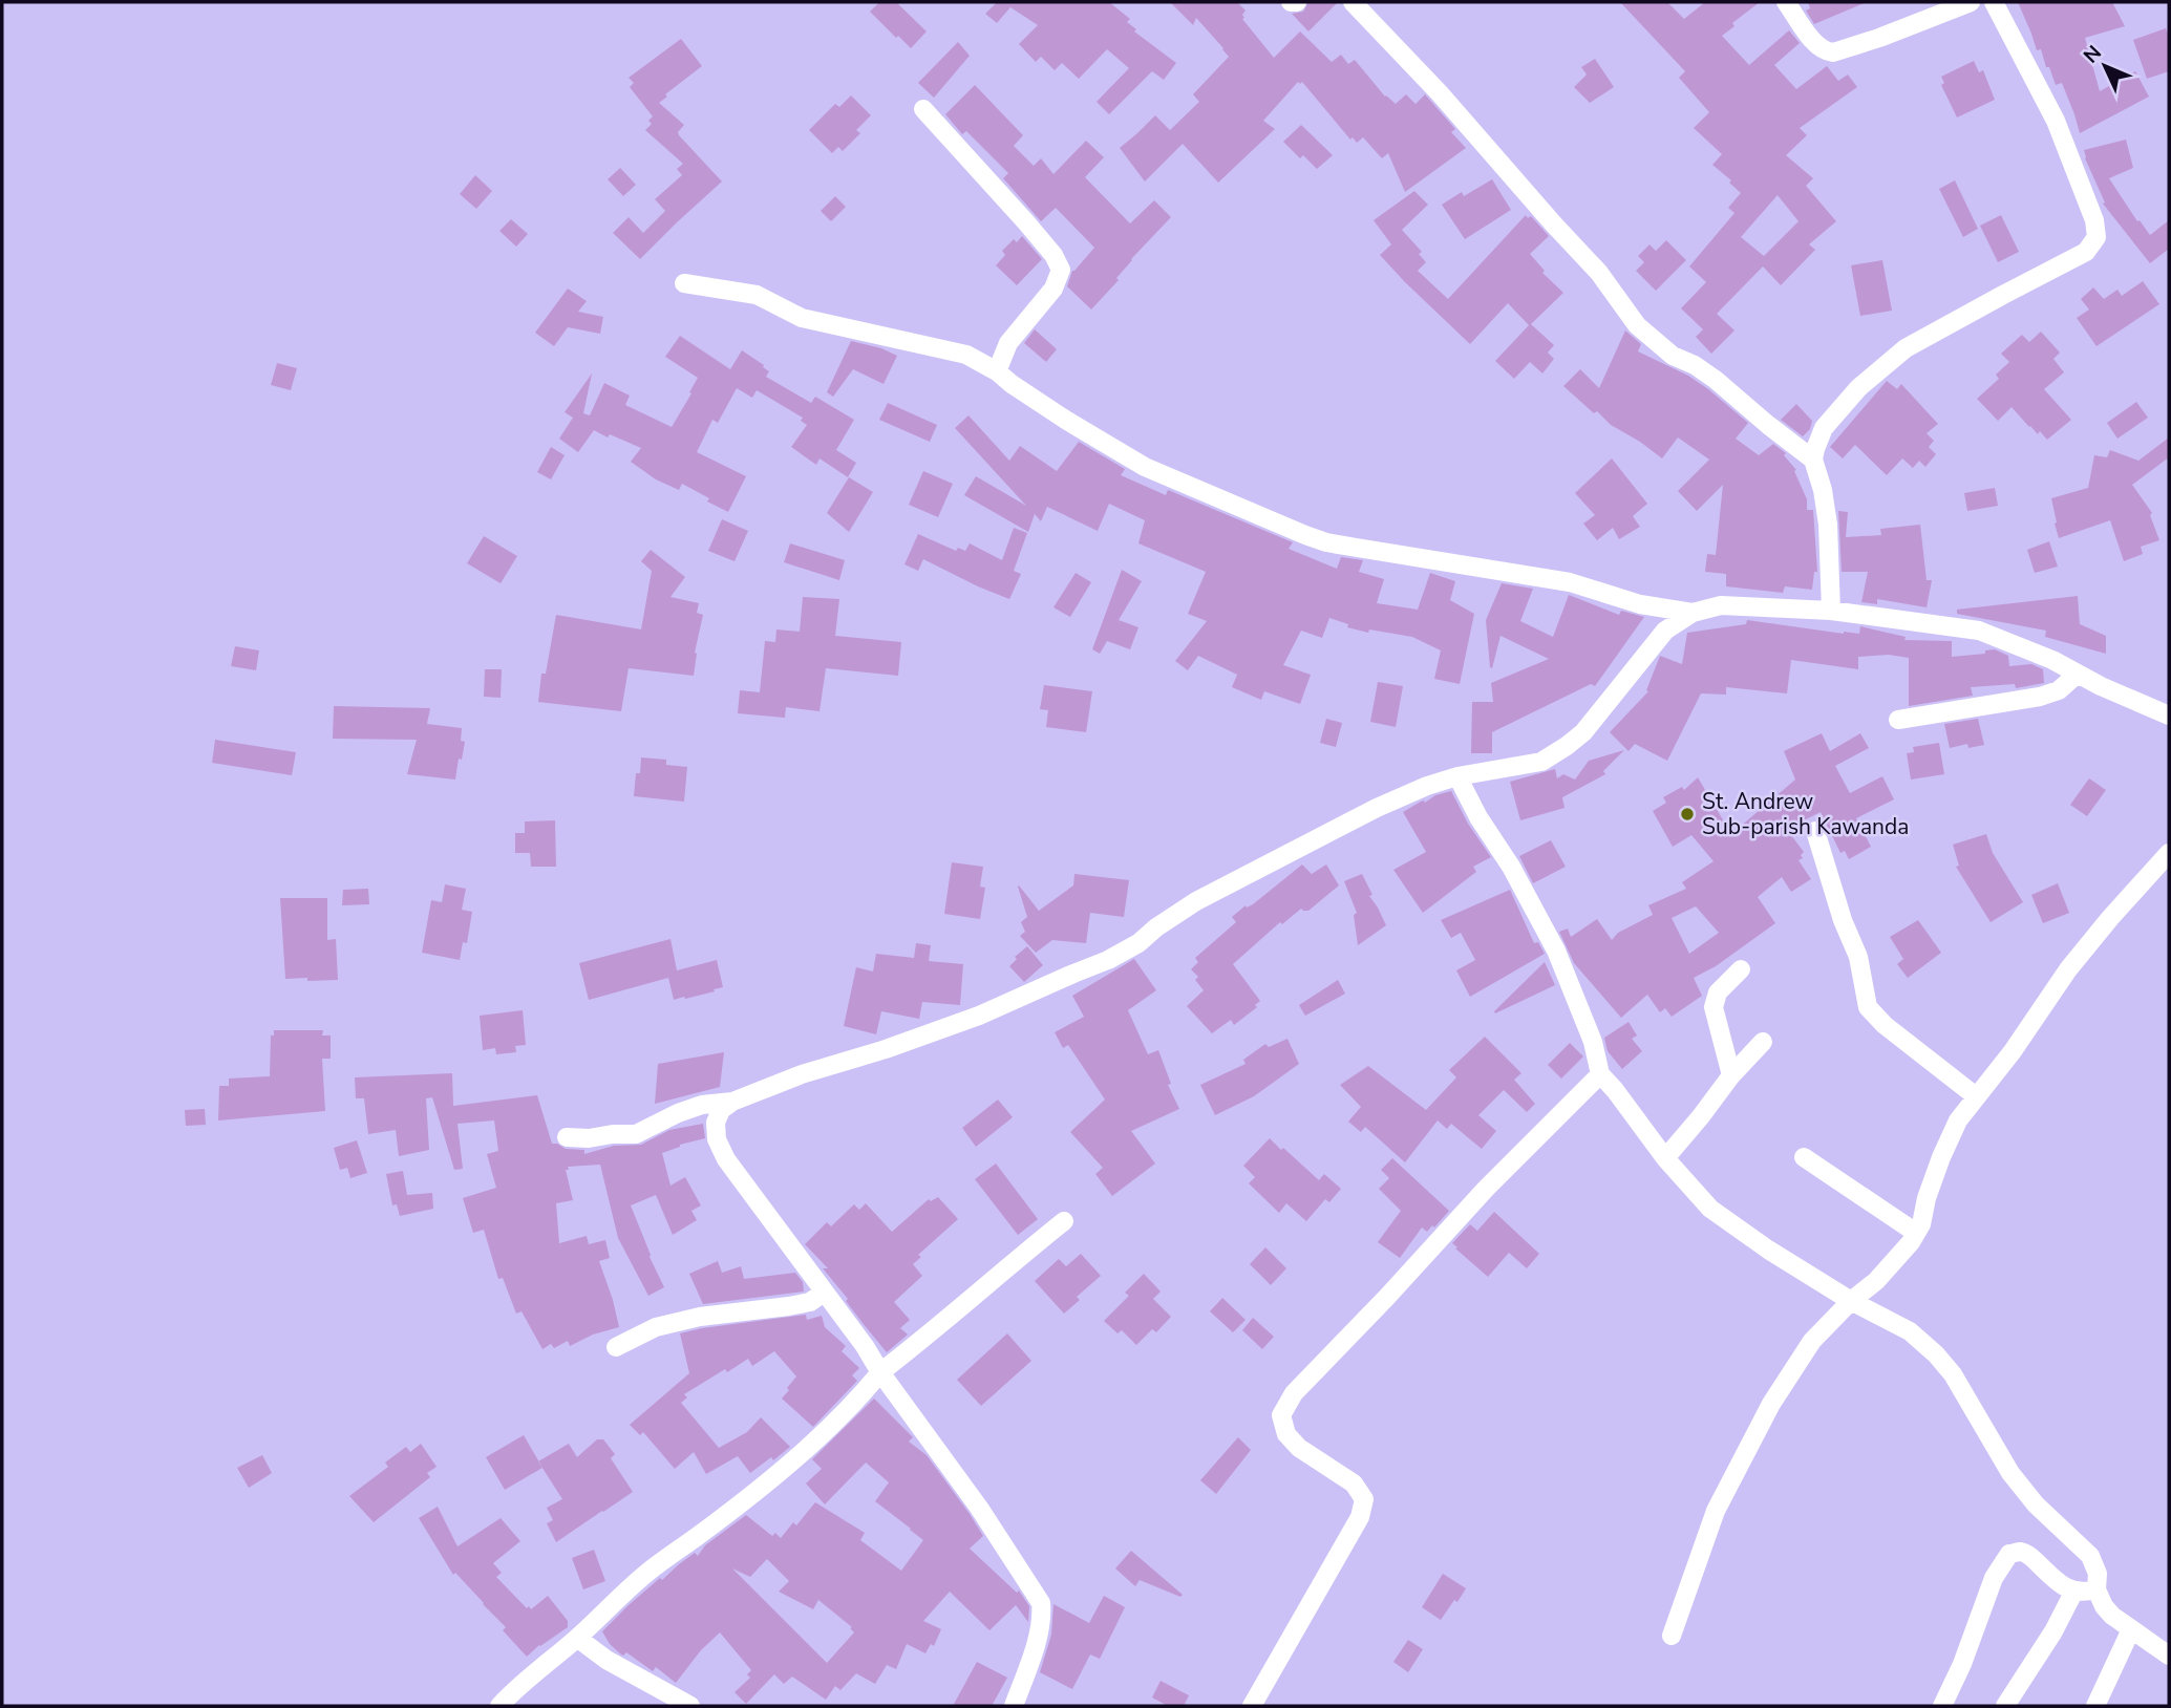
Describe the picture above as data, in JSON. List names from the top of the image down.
{
  "places": ["St. Andrew Sub-parish Kawanda"],
  "north": "top left"
}
